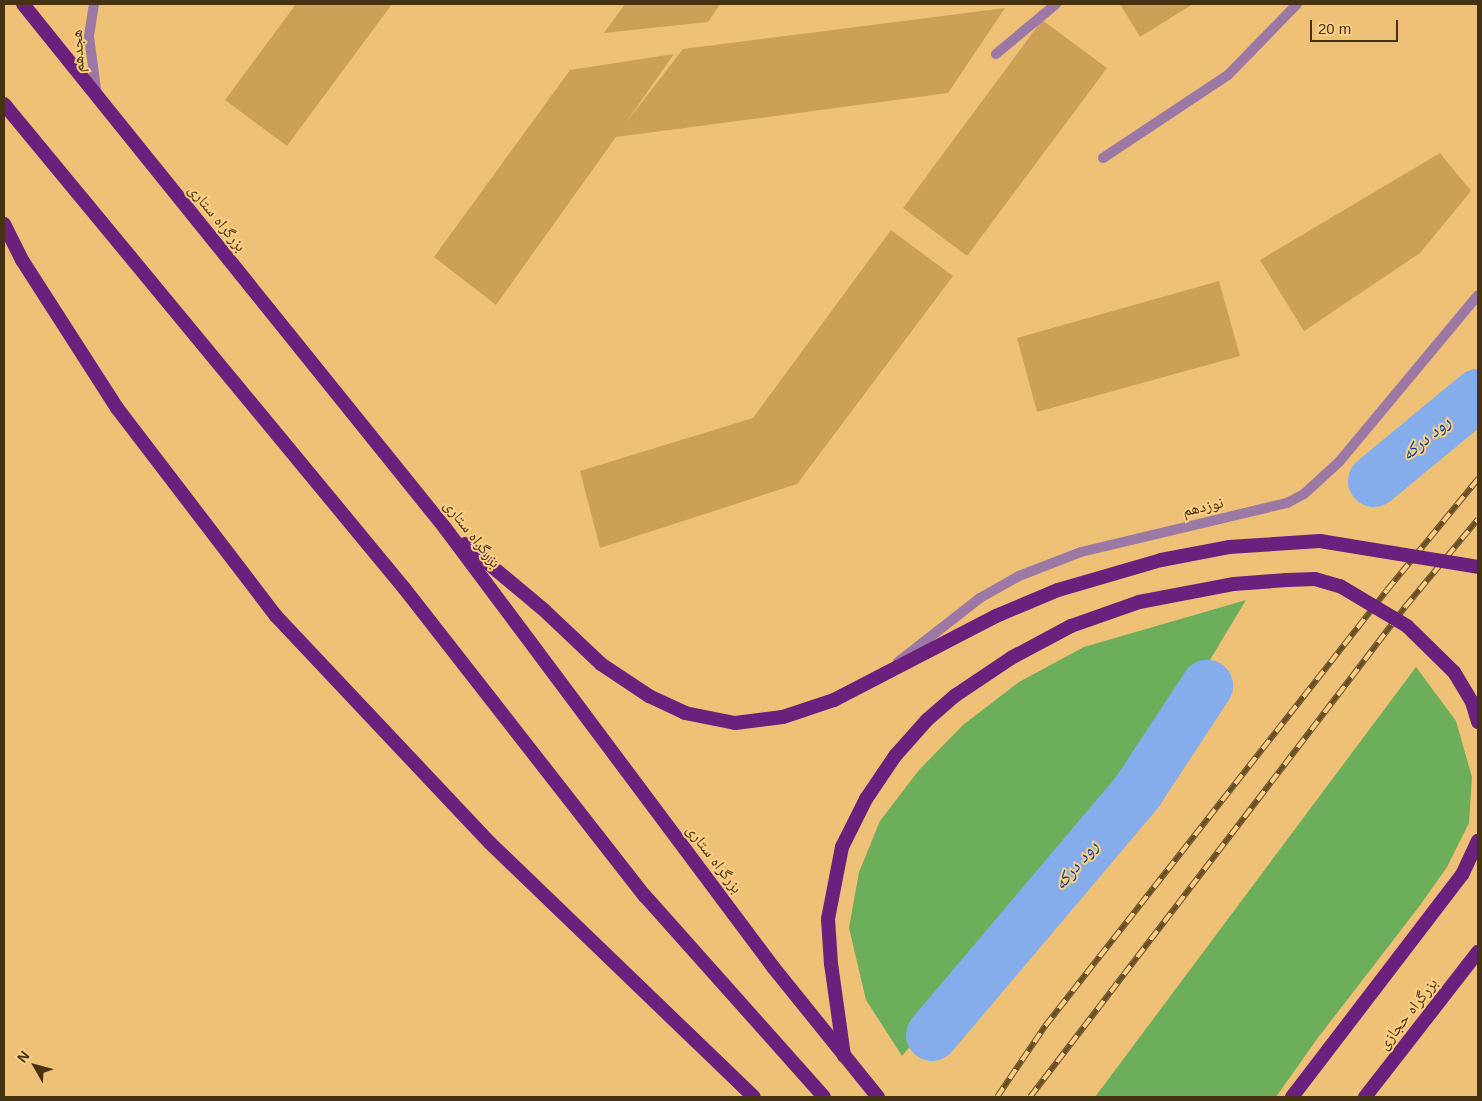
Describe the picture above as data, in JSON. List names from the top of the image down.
{
  "streets": {
    "highway": ["بزرگراه ستاری", "بزرگراه حجازی"],
    "street": ["هجدهم", "نوزدهم"]
  },
  "crossings": [
    ["هجدهم", "بزرگراه ستاری"]
  ],
  "water": ["رود درکه"],
  "scale_bar": "20 m",
  "north": "top left"
}
